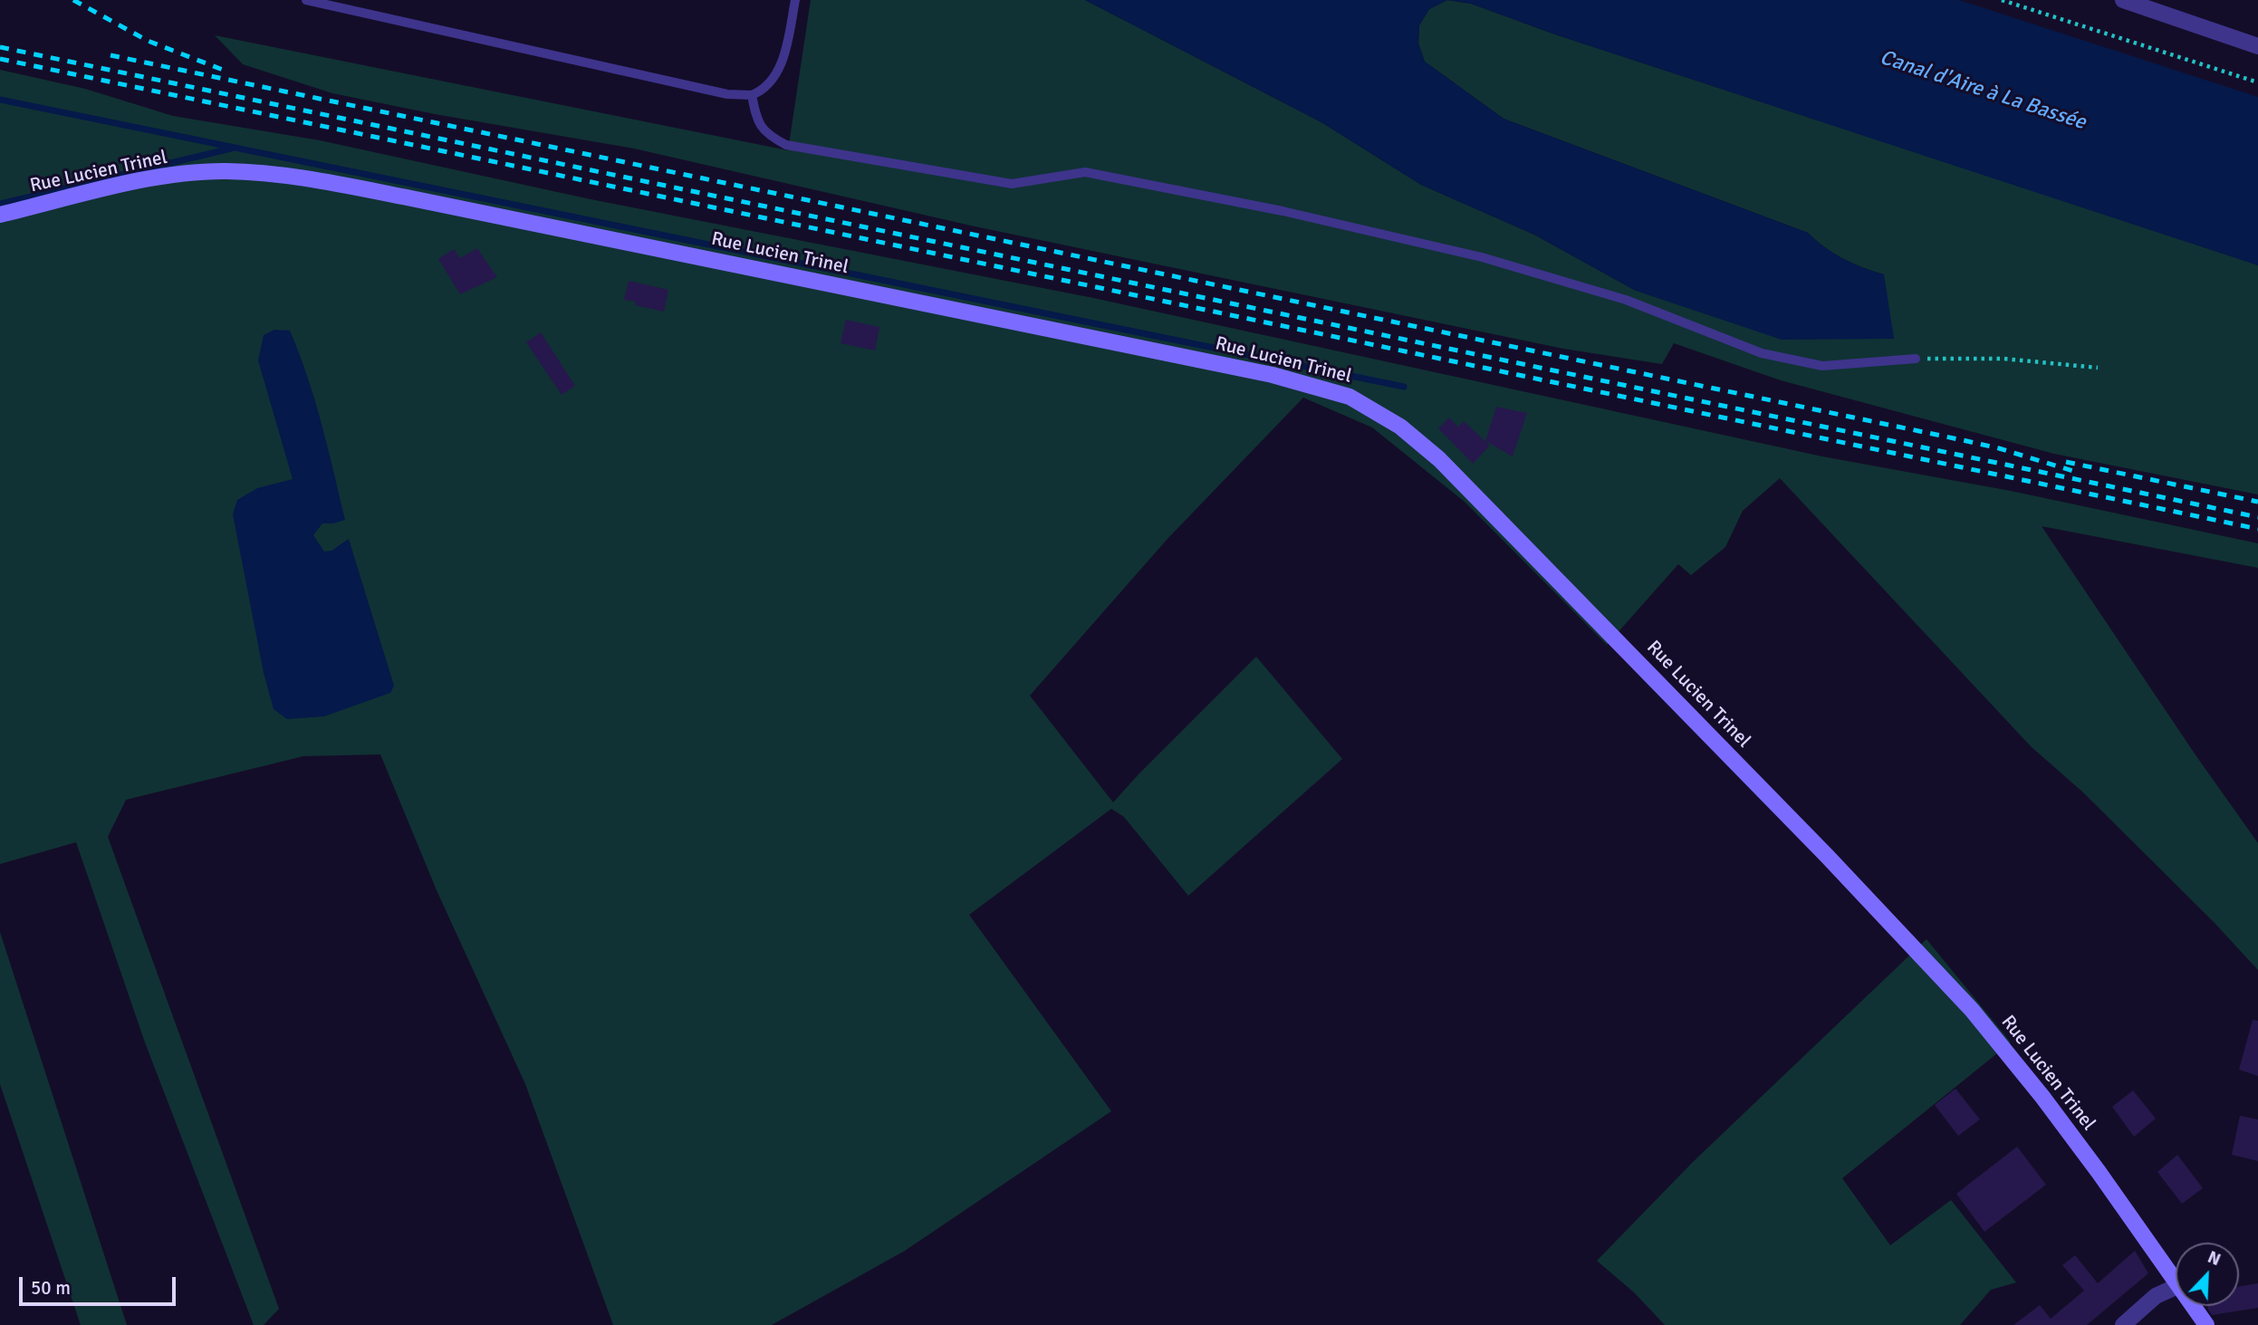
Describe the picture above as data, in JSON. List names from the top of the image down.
{
  "streets": {
    "street": ["Rue Lucien Trinel"]
  },
  "water": ["Canal d'Aire à La Bassée"],
  "scale_bar": "50 m",
  "north": "top right"
}
